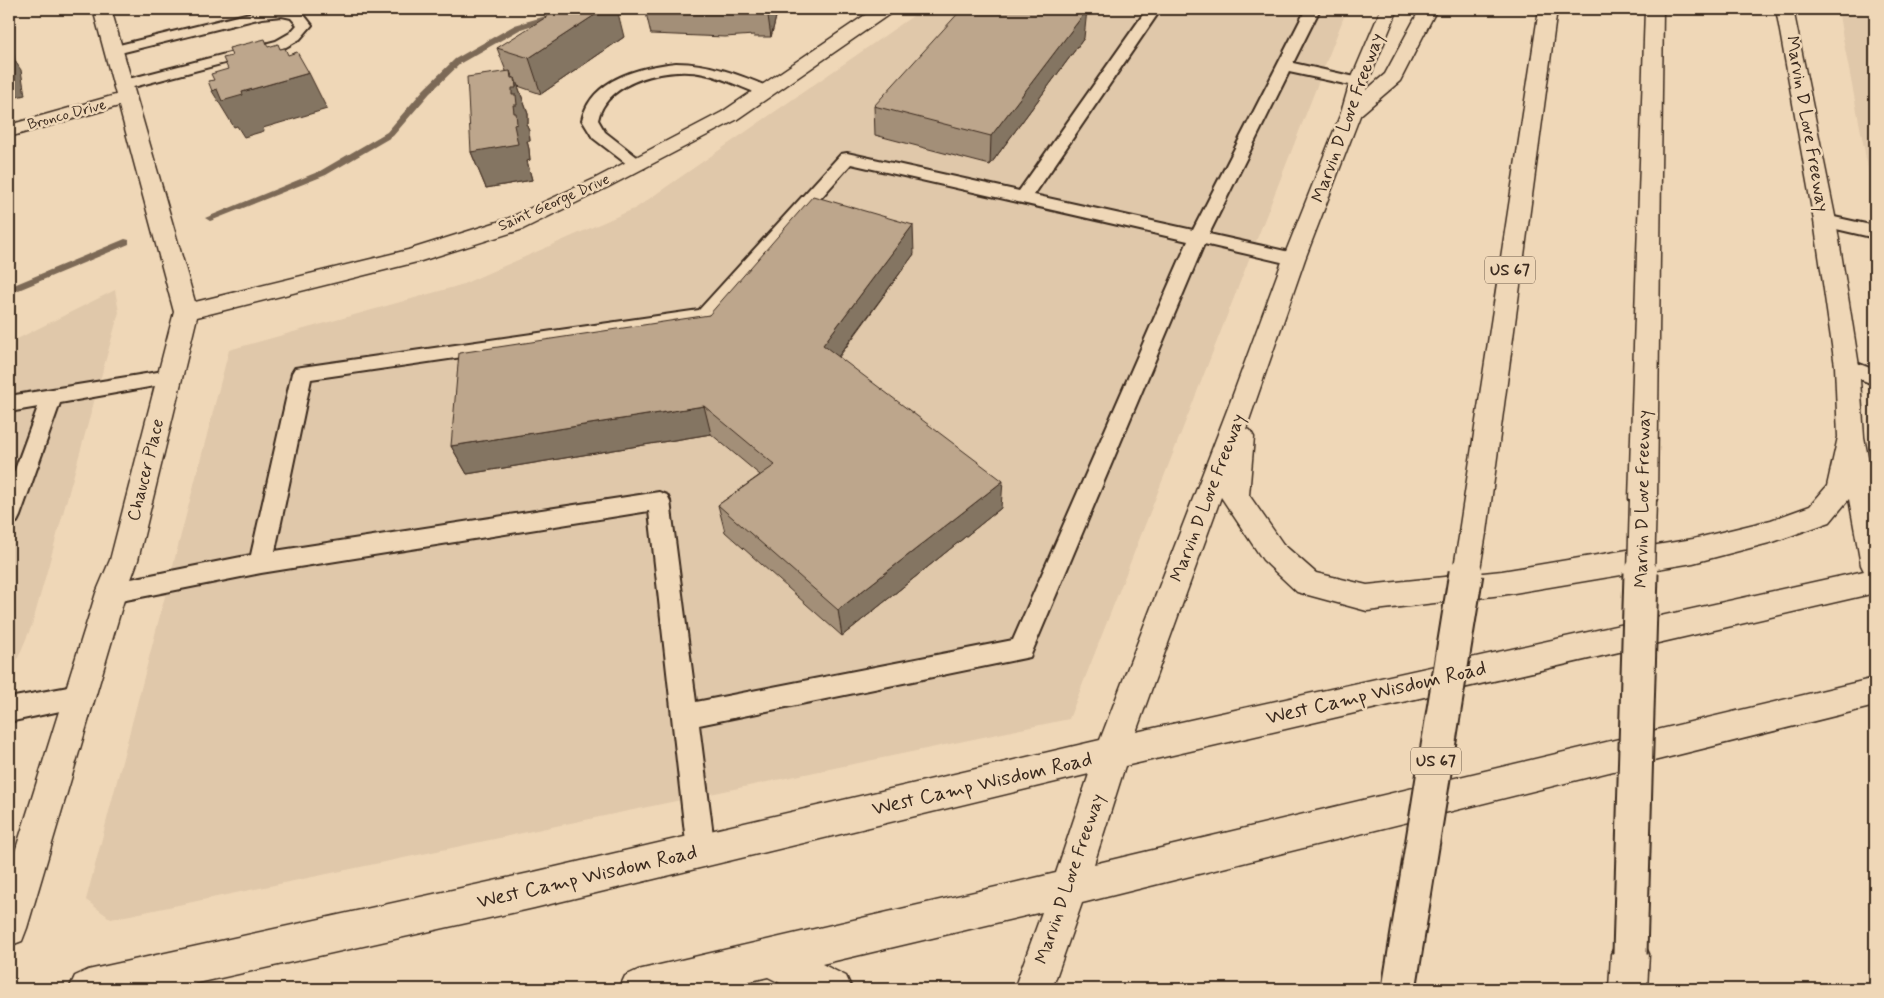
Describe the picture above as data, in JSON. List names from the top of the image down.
{
  "streets": {
    "main road": [
      "Bronco Drive",
      "Marvin D Love Freeway",
      "Saint George Drive",
      "US 67",
      "Chaucer Place",
      "West Camp Wisdom Road"
    ]
  },
  "crossings": [
    ["Bronco Drive", "Chaucer Place"],
    ["Marvin D Love Freeway", "West Camp Wisdom Road"],
    ["Saint George Drive", "Chaucer Place"]
  ]
}
